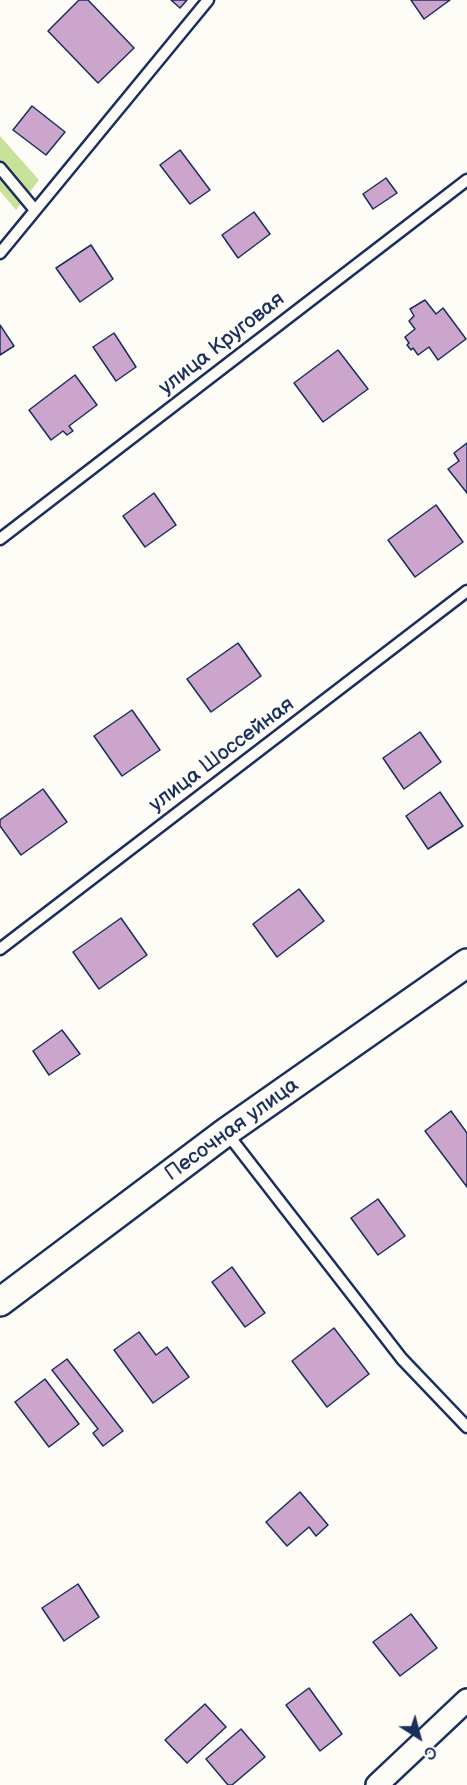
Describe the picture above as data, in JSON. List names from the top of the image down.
{
  "streets": {
    "street": ["Песочная улица"],
    "lane": ["улица Круговая", "улица Шоссейная"]
  },
  "north": "bottom right"
}
